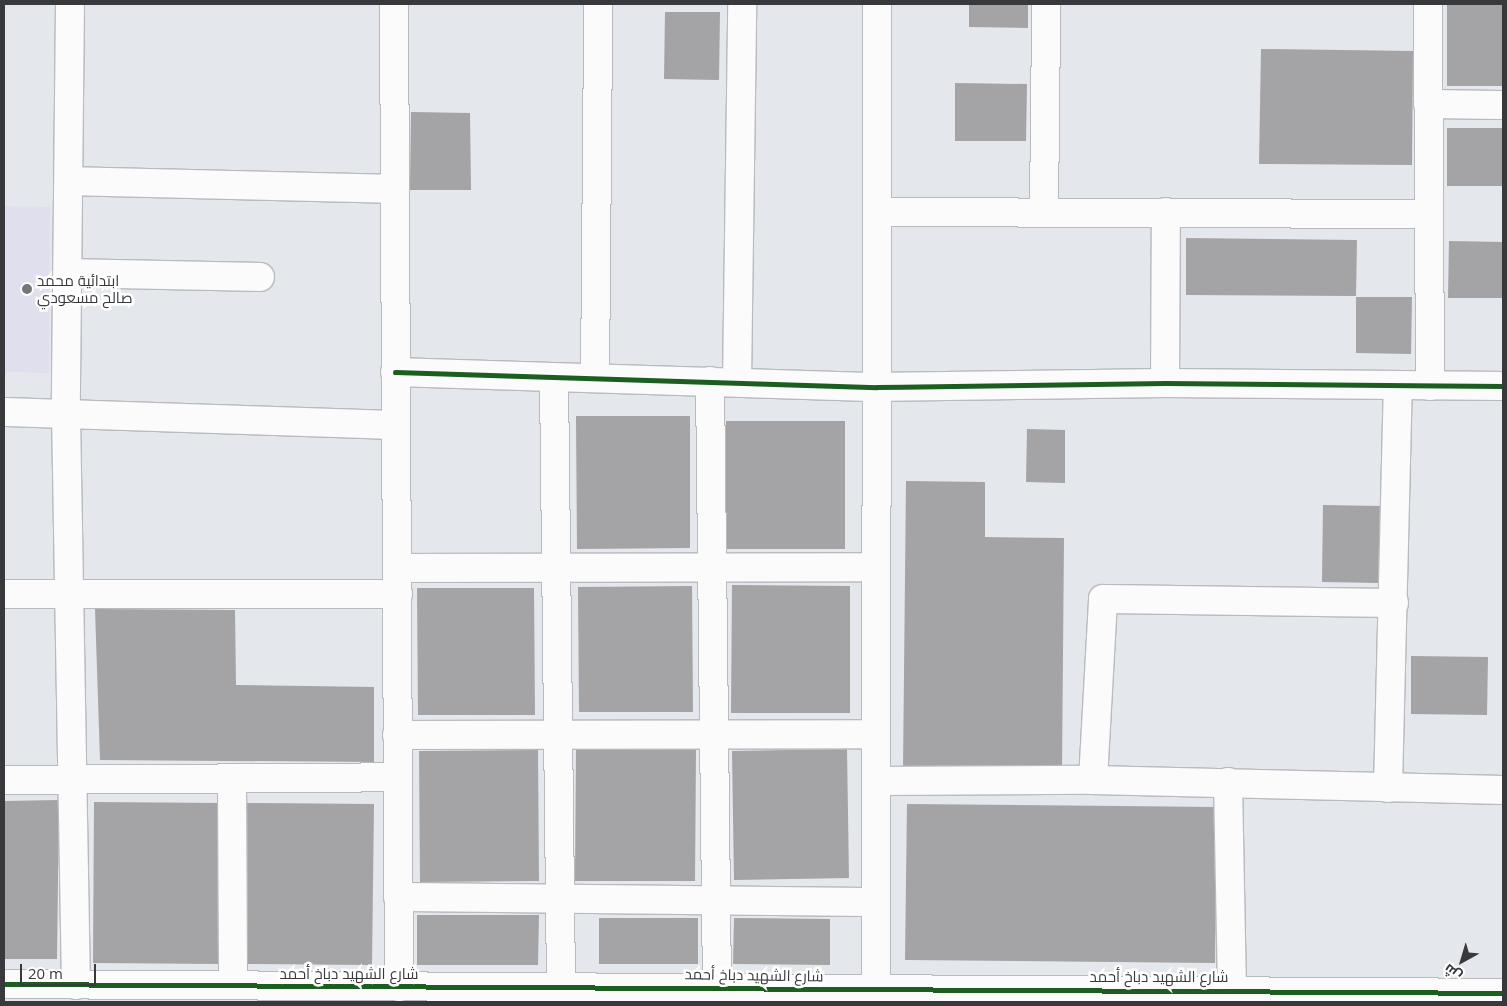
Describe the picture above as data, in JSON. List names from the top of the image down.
{
  "streets": {
    "street": ["شارع الشهيد دباخ أحمد"]
  },
  "places": ["ابتدائية محمد صالح مسعودي"],
  "scale_bar": "20 m",
  "north": "bottom left"
}
